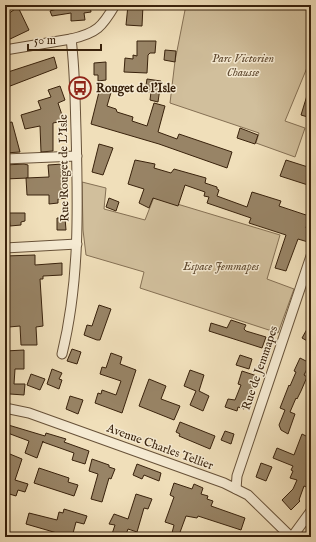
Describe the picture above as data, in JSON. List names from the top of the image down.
{
  "streets": {
    "street": ["Rue Rouget de L'Isle", "Rue de Jemmapes", "Avenue Charles Tellier"]
  },
  "crossings": [
    ["Rue de Jemmapes", "Avenue Charles Tellier"]
  ],
  "parks": ["Parc Victorien Chausse", "Espace Jemmapes"],
  "places": {
    "bus stop": ["Rouget de l'Isle"]
  },
  "scale_bar": "50 m"
}
